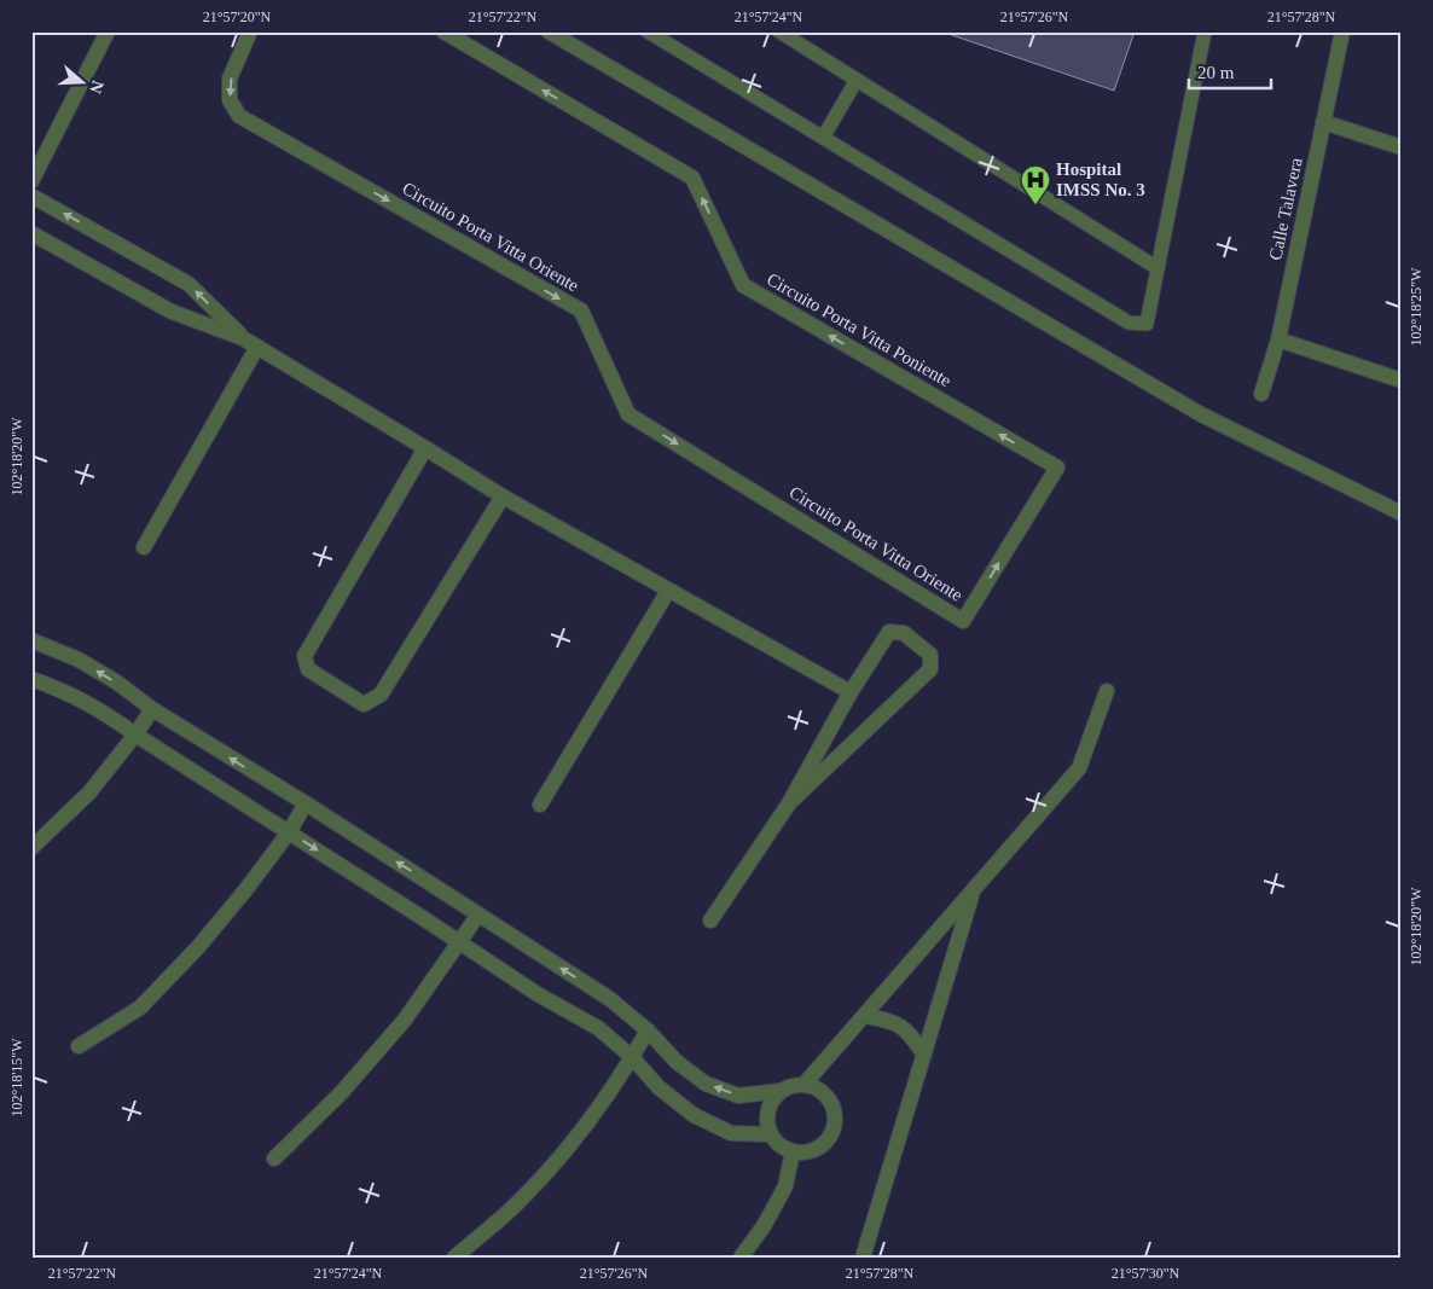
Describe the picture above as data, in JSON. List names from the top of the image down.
{
  "streets": {
    "street": ["Calle Talavera", "Circuito Porta Vitta Oriente", "Circuito Porta Vitta Poniente"]
  },
  "crossings": [
    ["Circuito Porta Vitta Oriente", "Circuito Porta Vitta Poniente"]
  ],
  "places": {
    "hospital": ["Hospital IMSS No. 3"]
  },
  "scale_bar": "20 m",
  "north": "right",
  "coordinates": [
    "21°57'20\"N",
    "21°57'22\"N",
    "21°57'24\"N",
    "21°57'26\"N",
    "21°57'28\"N",
    "102°18'25\"W",
    "102°18'20\"W",
    "102°18'15\"W",
    "21°57'30\"N"
  ]
}
